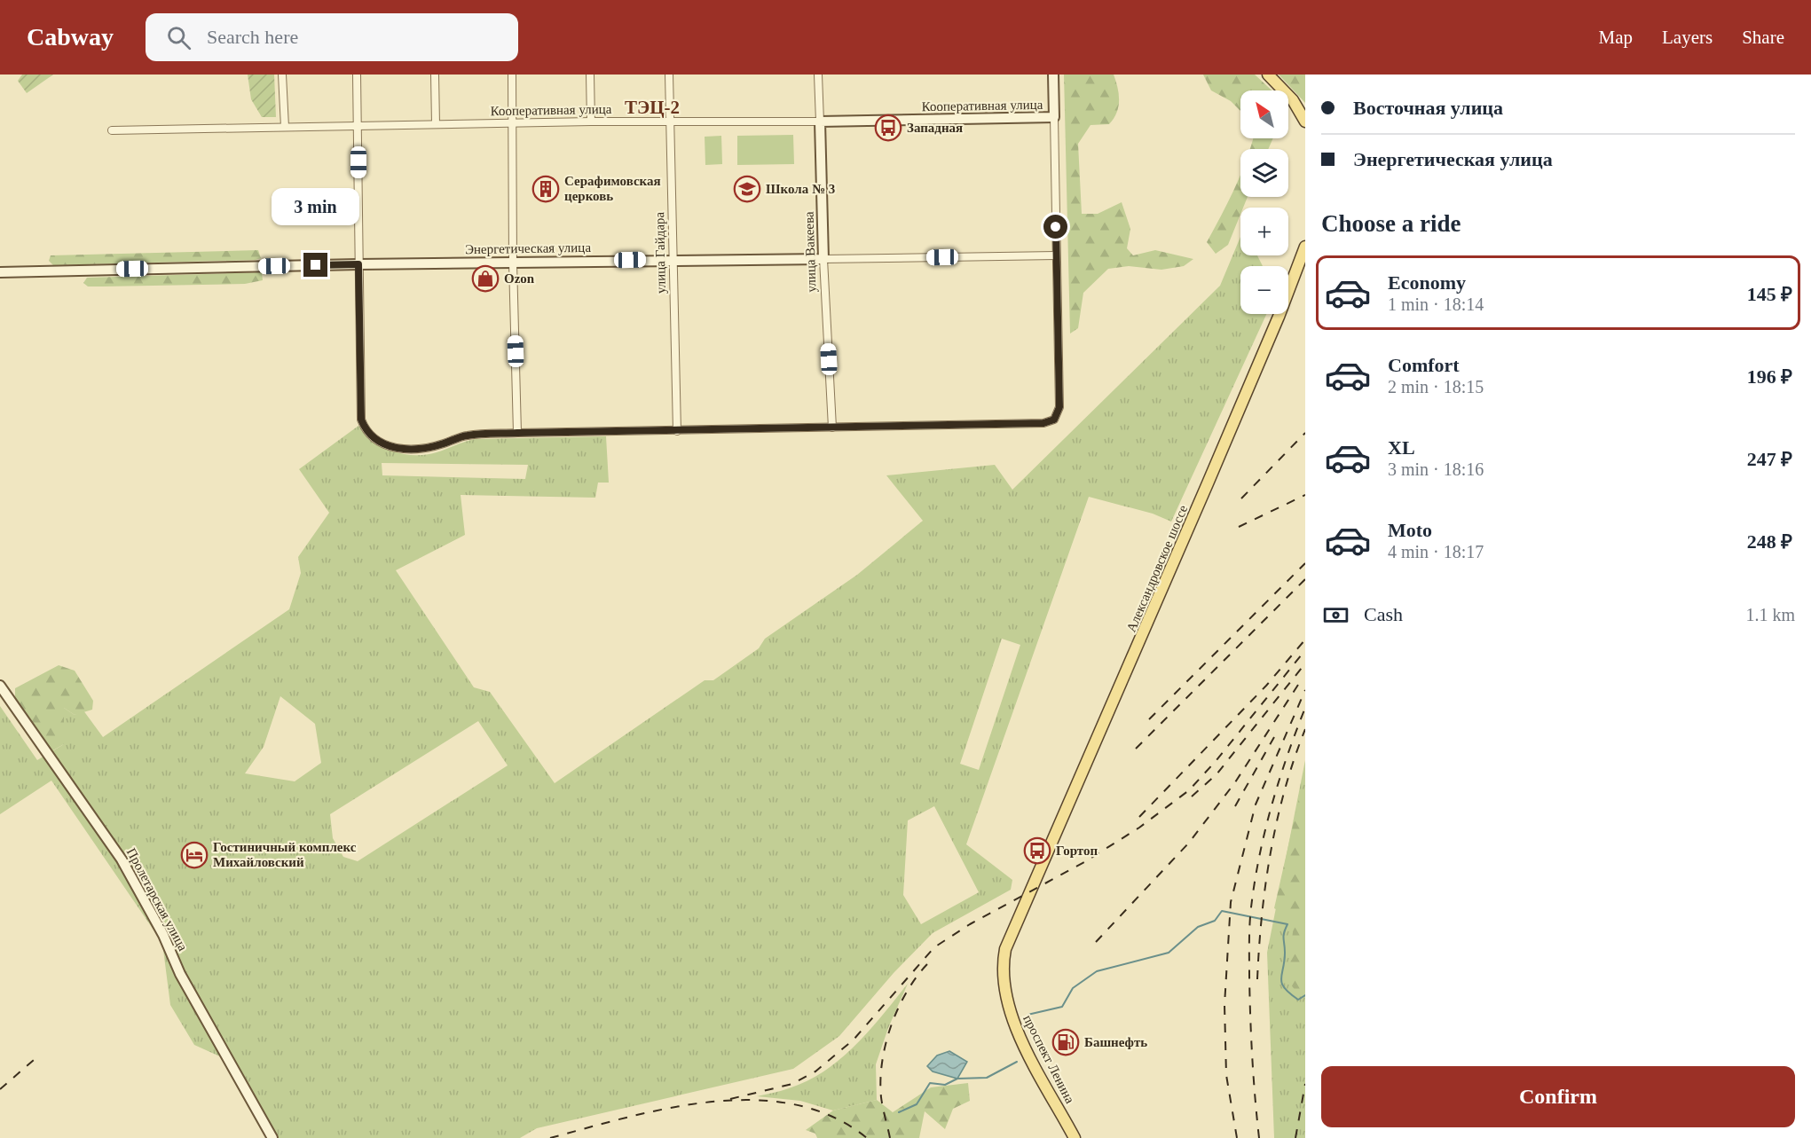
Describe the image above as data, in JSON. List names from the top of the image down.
{
  "streets": {
    "main road": ["Александровское шоссе", "проспект Ленина"],
    "street": [
      "Кооперативная улица",
      "Энергетическая улица",
      "улица Вакеева",
      "улица Гайдара",
      "Пролетарская улица"
    ]
  },
  "crossings": [
    ["Кооперативная улица", "улица Вакеева"],
    ["Кооперативная улица", "улица Гайдара"],
    ["Энергетическая улица", "улица Вакеева"],
    ["Энергетическая улица", "улица Гайдара"],
    ["Александровское шоссе", "проспект Ленина"]
  ],
  "districts": ["ТЭЦ-2"],
  "places": {
    "bus stop": ["Западная", "Гортоп"],
    "building": ["Серафимовская церковь"],
    "school or university": ["Школа № 3"],
    "shop": ["Ozon"],
    "hotel": ["Гостиничный комплекс Михайловский"],
    "fuel station": ["Башнефть"]
  },
  "north": "top left",
  "page": {
    "header": "Cabway",
    "search": "Search here",
    "nav": ["Map", "Layers", "Share"],
    "banner": ["Восточная улица", "Энергетическая улица"],
    "map_buttons": ["+", "−"],
    "bubble": "3 min",
    "heading": "Choose a ride",
    "list": [
      {
        "name": "Economy",
        "note": "1 min · 18:14",
        "value": "145 ₽"
      },
      {
        "name": "Comfort",
        "note": "2 min · 18:15",
        "value": "196 ₽"
      },
      {
        "name": "XL",
        "note": "3 min · 18:16",
        "value": "247 ₽"
      },
      {
        "name": "Moto",
        "note": "4 min · 18:17",
        "value": "248 ₽"
      }
    ],
    "pay": ["Cash", "1.1 km"],
    "buttons": "Confirm"
  }
}
